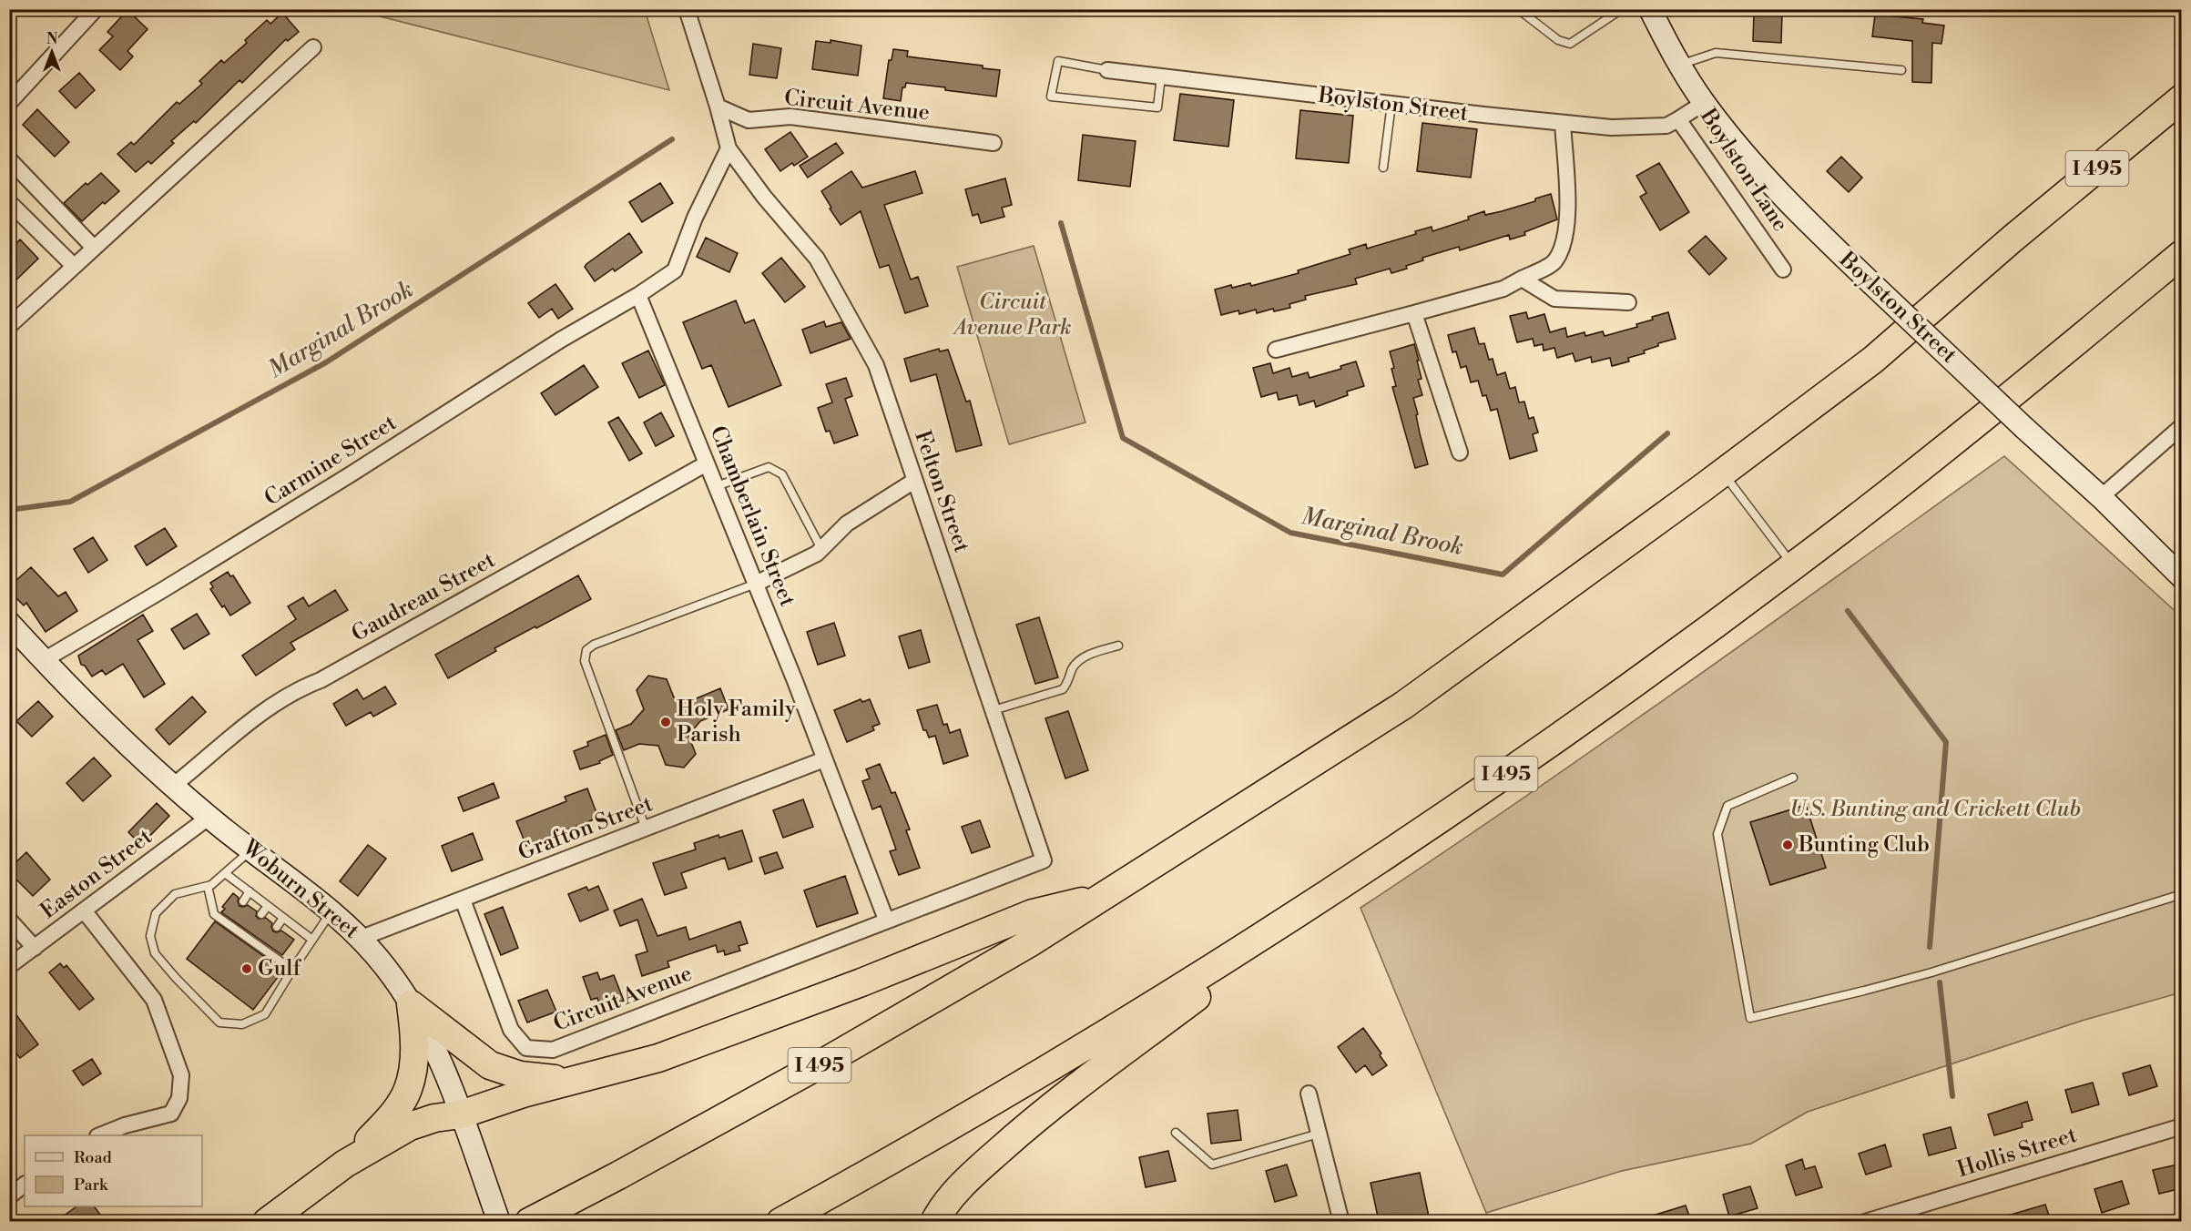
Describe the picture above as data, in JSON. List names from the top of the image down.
{
  "streets": {
    "highway": ["I 495"],
    "main road": ["Boylston Street", "Woburn Street"],
    "street": [
      "Circuit Avenue",
      "Boylston Lane",
      "Carmine Street",
      "Felton Street",
      "Chamberlain Street",
      "Gaudreau Street",
      "Grafton Street",
      "Easton Street",
      "Hollis Street"
    ]
  },
  "crossings": [
    ["Boylston Street", "Boylston Lane"],
    ["Circuit Avenue", "Felton Street"],
    ["Circuit Avenue", "Chamberlain Street"],
    ["Circuit Avenue", "Grafton Street"],
    ["Carmine Street", "Chamberlain Street"],
    ["Carmine Street", "Woburn Street"],
    ["Felton Street", "Chamberlain Street"],
    ["Chamberlain Street", "Gaudreau Street"],
    ["Chamberlain Street", "Grafton Street"],
    ["Gaudreau Street", "Woburn Street"],
    ["Grafton Street", "Woburn Street"],
    ["Easton Street", "Woburn Street"]
  ],
  "water": ["Marginal Brook"],
  "parks": ["Circuit Avenue Park", "U.S. Bunting and Crickett Club"],
  "places": ["Holy Family Parish", "Bunting Club", "Gulf"],
  "legend": ["Road", "Park"],
  "north": "top"
}
